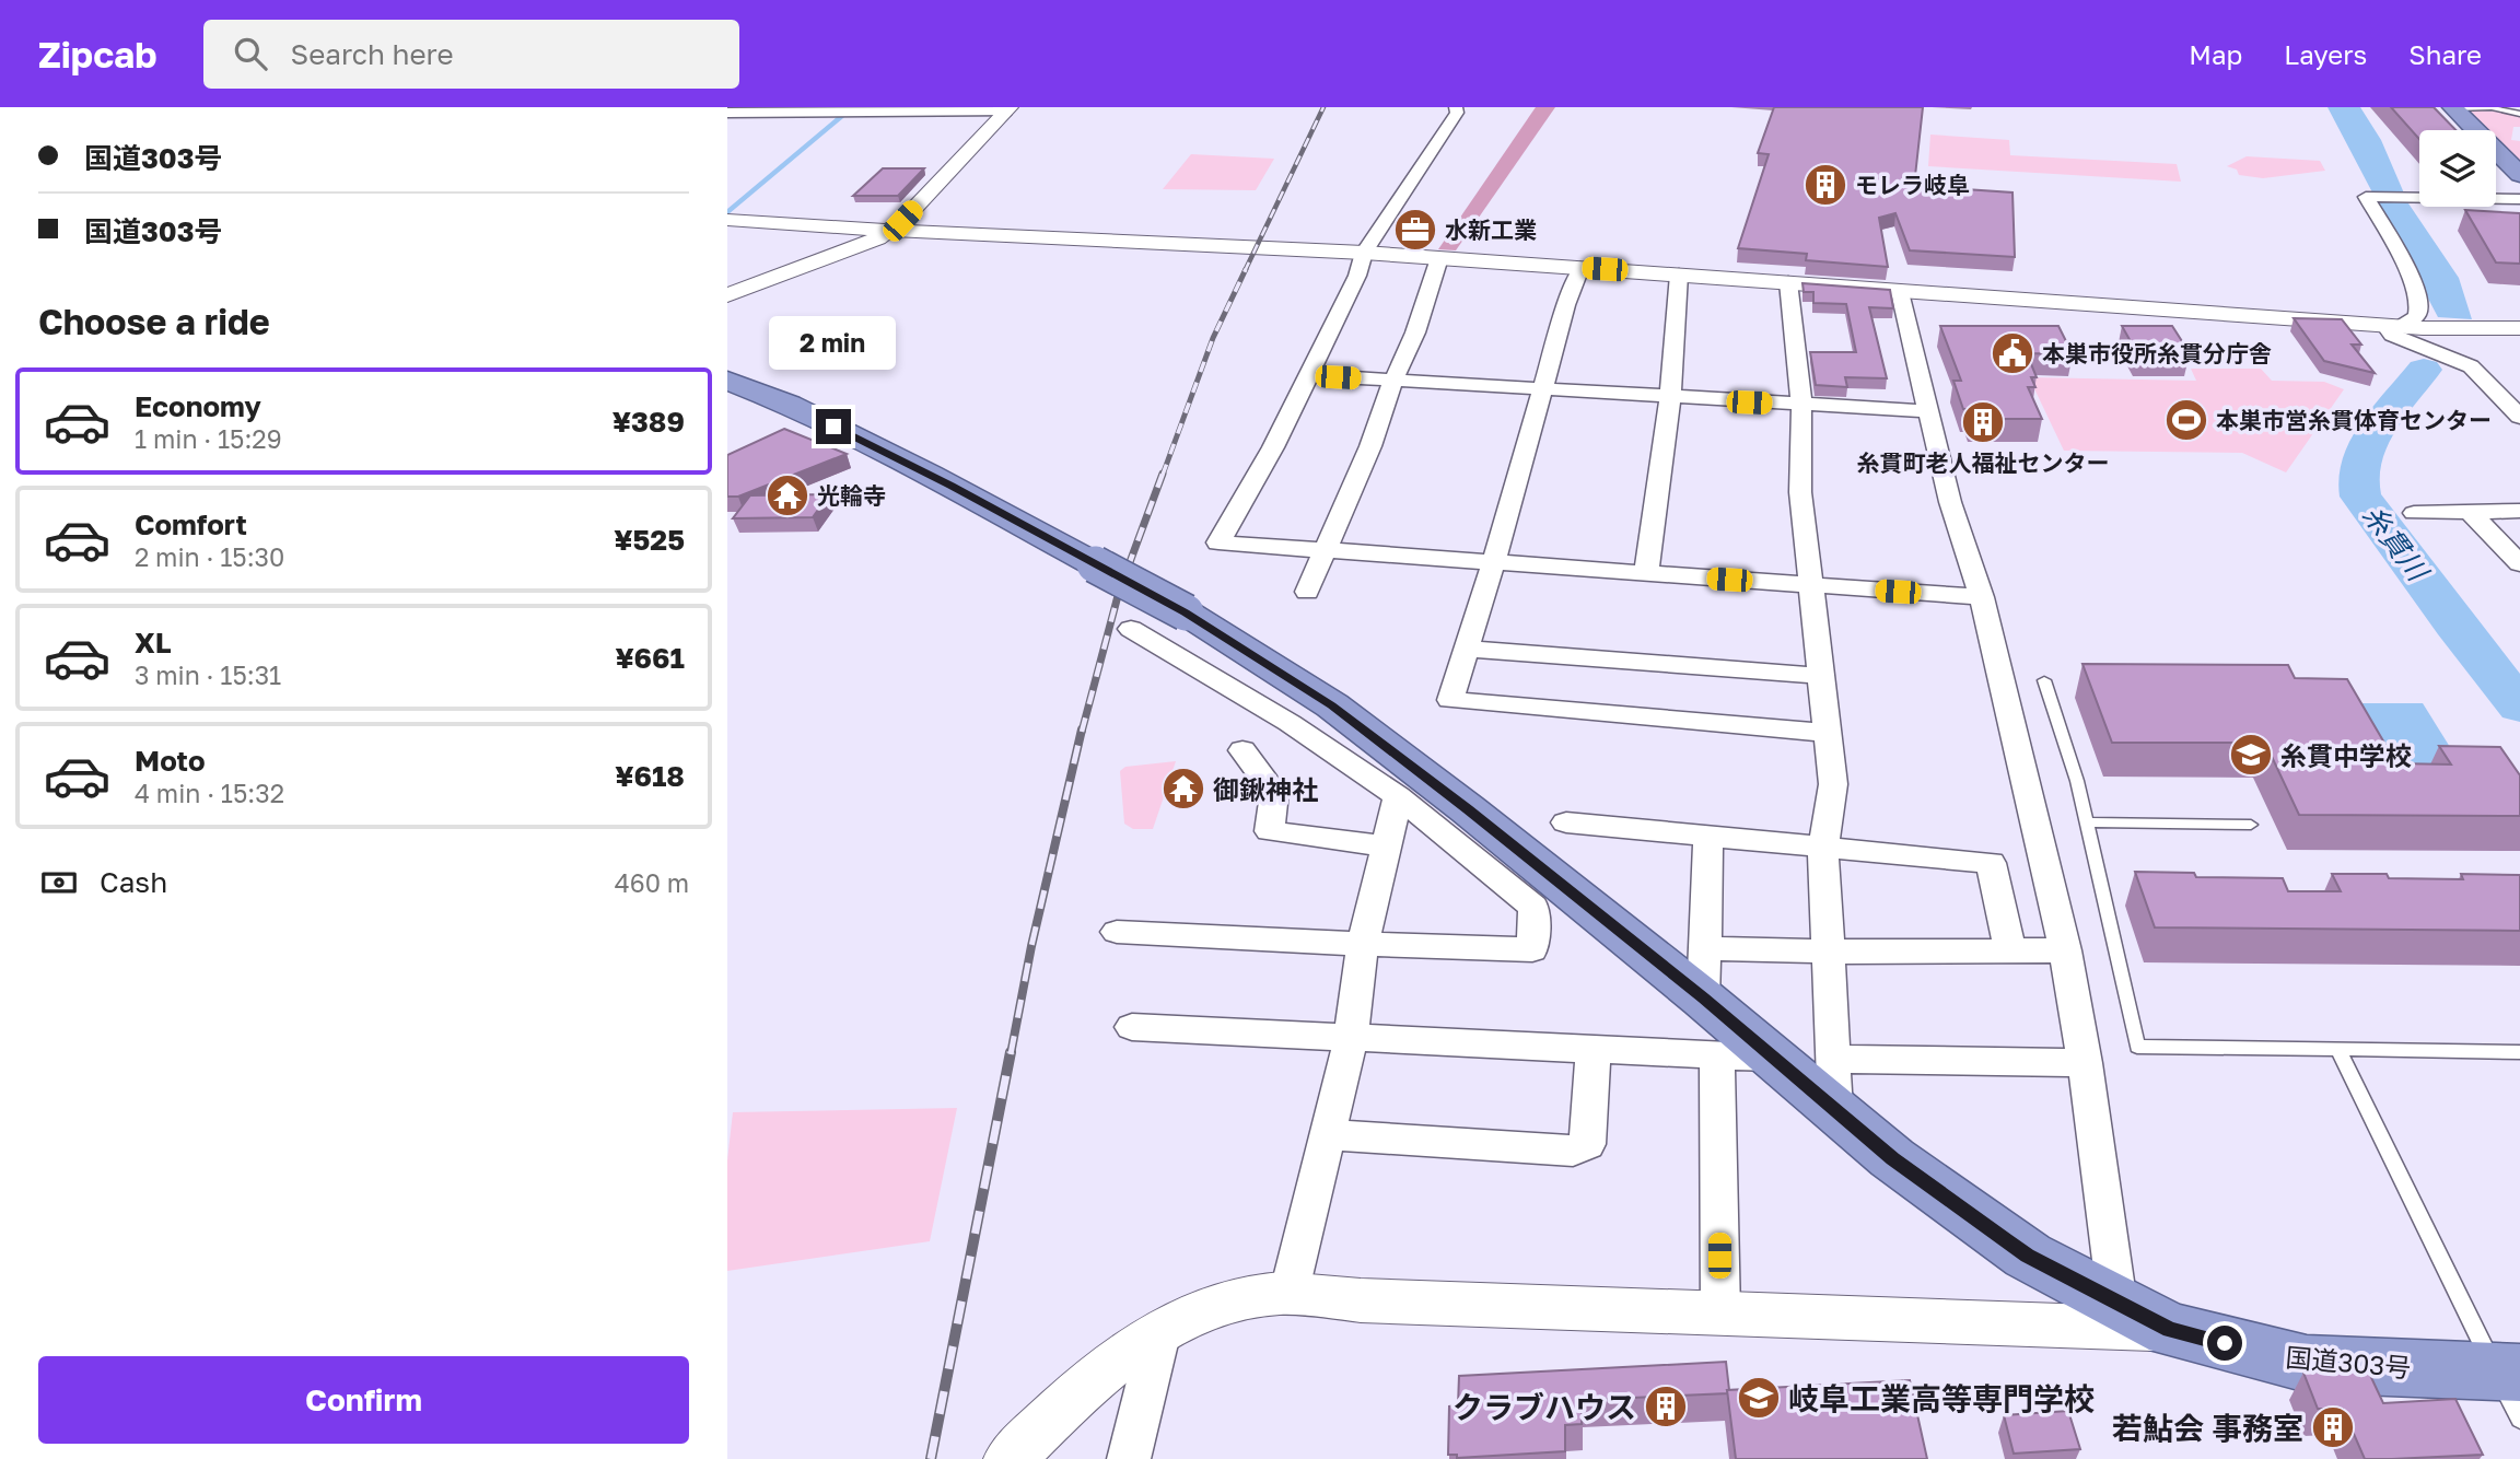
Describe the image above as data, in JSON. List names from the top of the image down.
{
  "streets": {
    "highway": ["国道303号"]
  },
  "water": ["糸貫川"],
  "places": {
    "building": [
      "モレラ岐阜",
      "糸貫町老人福祉センター",
      "クラブハウス",
      "若鮎会 事務室"
    ],
    "office": ["水新工業"],
    "public building": ["本巣市役所糸貫分庁舎"],
    "sports": ["本巣市営糸貫体育センター"],
    "temple": ["光輪寺", "御鍬神社"],
    "school or university": ["糸貫中学校", "岐阜工業高等専門学校"]
  },
  "page": {
    "header": "Zipcab",
    "search": "Search here",
    "nav": ["Map", "Layers", "Share"],
    "banner": ["国道303号", "国道303号"],
    "heading": "Choose a ride",
    "bubble": "2 min",
    "list": [
      {
        "name": "Economy",
        "note": "1 min · 15:29",
        "value": "¥389"
      },
      {
        "name": "Comfort",
        "note": "2 min · 15:30",
        "value": "¥525"
      },
      {
        "name": "XL",
        "note": "3 min · 15:31",
        "value": "¥661"
      },
      {
        "name": "Moto",
        "note": "4 min · 15:32",
        "value": "¥618"
      }
    ],
    "pay": ["Cash", "460 m"],
    "buttons": "Confirm"
  }
}
